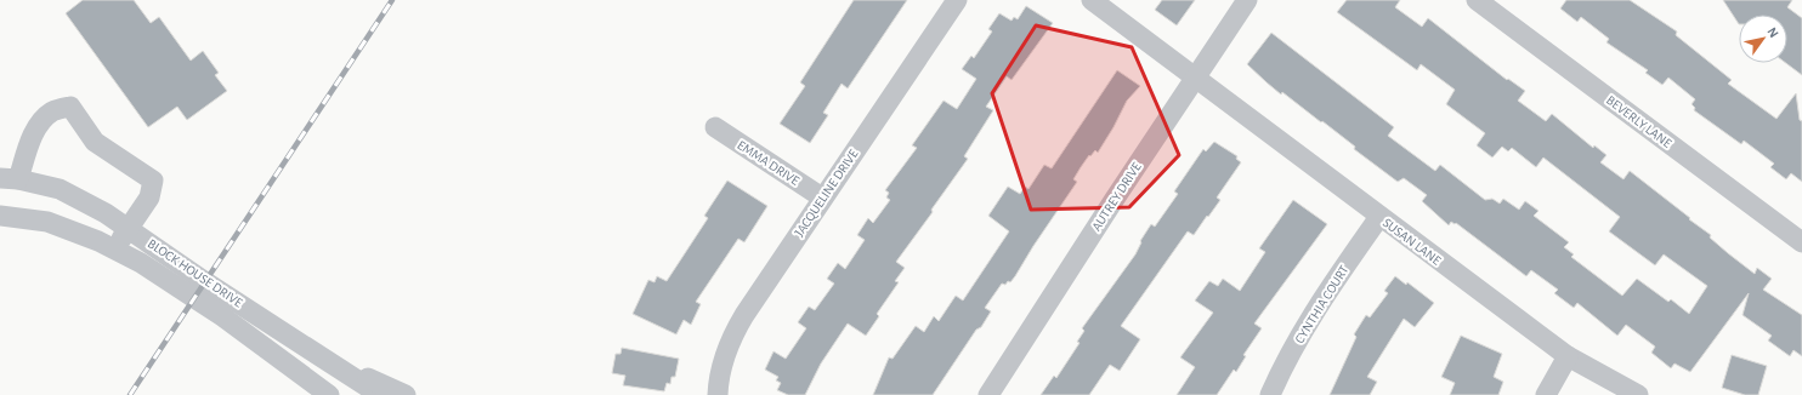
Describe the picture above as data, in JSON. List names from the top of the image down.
{
  "streets": {
    "street": [
      "BEVERLY LANE",
      "EMMA DRIVE",
      "JACQUELINE DRIVE",
      "AUTREY DRIVE",
      "SUSAN LANE",
      "BLOCK HOUSE DRIVE",
      "CYNTHIA COURT"
    ]
  },
  "crossings": [
    ["EMMA DRIVE", "JACQUELINE DRIVE"],
    ["AUTREY DRIVE", "SUSAN LANE"],
    ["SUSAN LANE", "CYNTHIA COURT"]
  ],
  "north": "top right"
}
